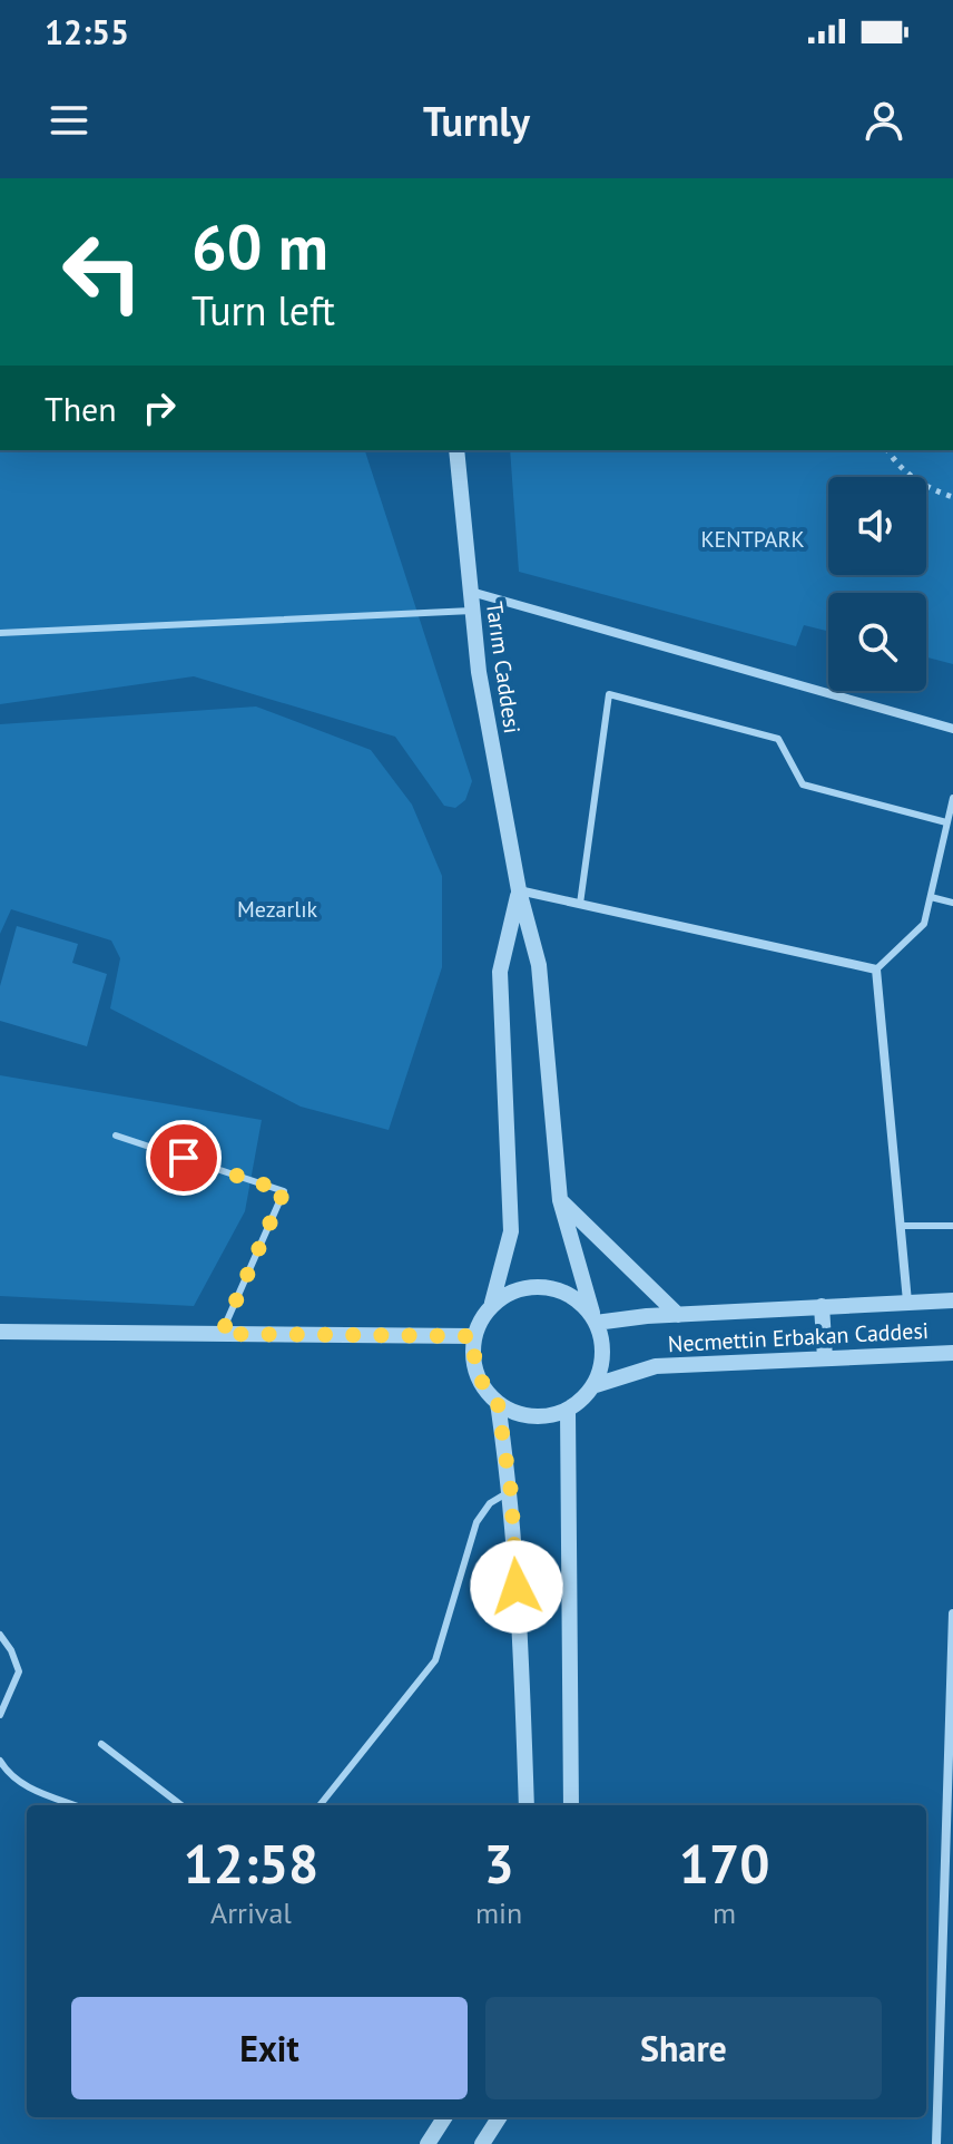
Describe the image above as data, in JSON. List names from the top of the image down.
{
  "streets": {
    "street": ["Tarım Caddesi", "Necmettin Erbakan Caddesi"]
  },
  "crossings": [
    ["Tarım Caddesi", "Necmettin Erbakan Caddesi"]
  ],
  "parks": ["KENTPARK", "Mezarlık"],
  "page": {
    "status": "12:55",
    "header": "Turnly",
    "turn": ["60 m", "Turn left"],
    "then": "Then",
    "eta": [
      "12:58",
      "Arrival",
      "3",
      "min",
      "170",
      "m"
    ],
    "buttons": ["Exit", "Share"]
  }
}
